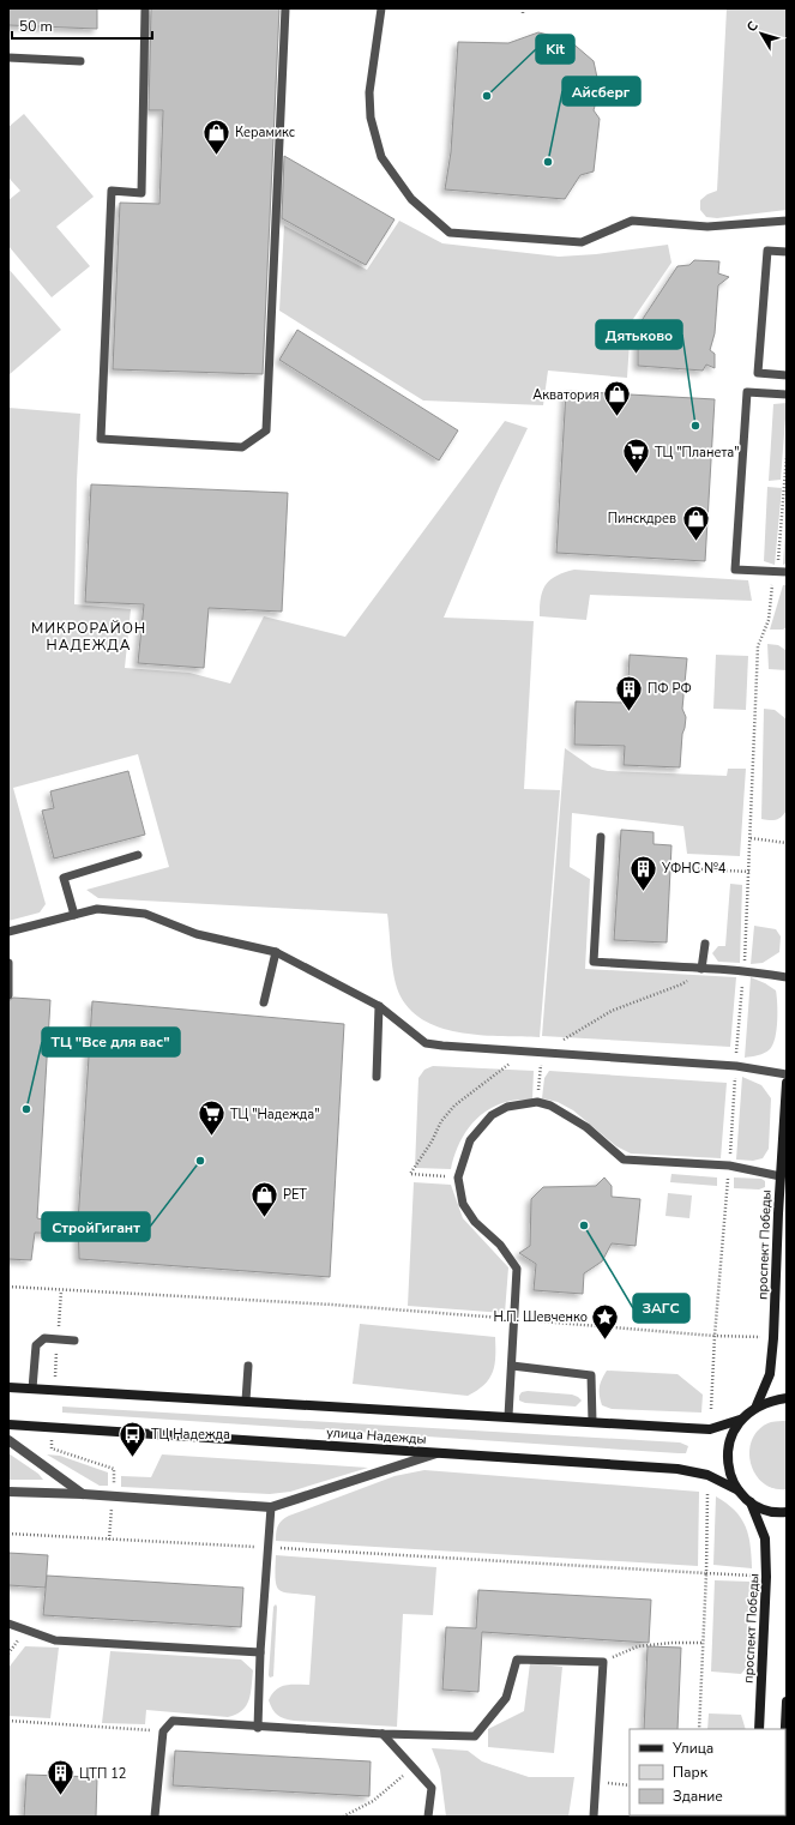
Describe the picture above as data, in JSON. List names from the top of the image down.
{
  "streets": {
    "main road": ["проспект Победы", "улица Надежды"]
  },
  "crossings": [
    ["проспект Победы", "улица Надежды"]
  ],
  "districts": ["МИКРОРАЙОН НАДЕЖДА"],
  "places": {
    "other": [
      "Kit",
      "Айсберг",
      "Дятьково",
      "ТЦ \"Все для вас\"",
      "СтройГигант",
      "ЗАГС"
    ],
    "shop": [
      "Керамикс",
      "Акватория",
      "Пинскдрев",
      "РЕТ"
    ],
    "supermarket": ["ТЦ \"Планета\"", "ТЦ \"Надежда\""],
    "building": ["ПФ РФ", "УФНС №4", "ЦТП 12"],
    "place": ["Н.П. Шевченко"],
    "bus stop": ["ТЦ Надежда"]
  },
  "legend": ["Улица", "Парк", "Здание"],
  "scale_bar": "50 m",
  "north": "top left"
}
